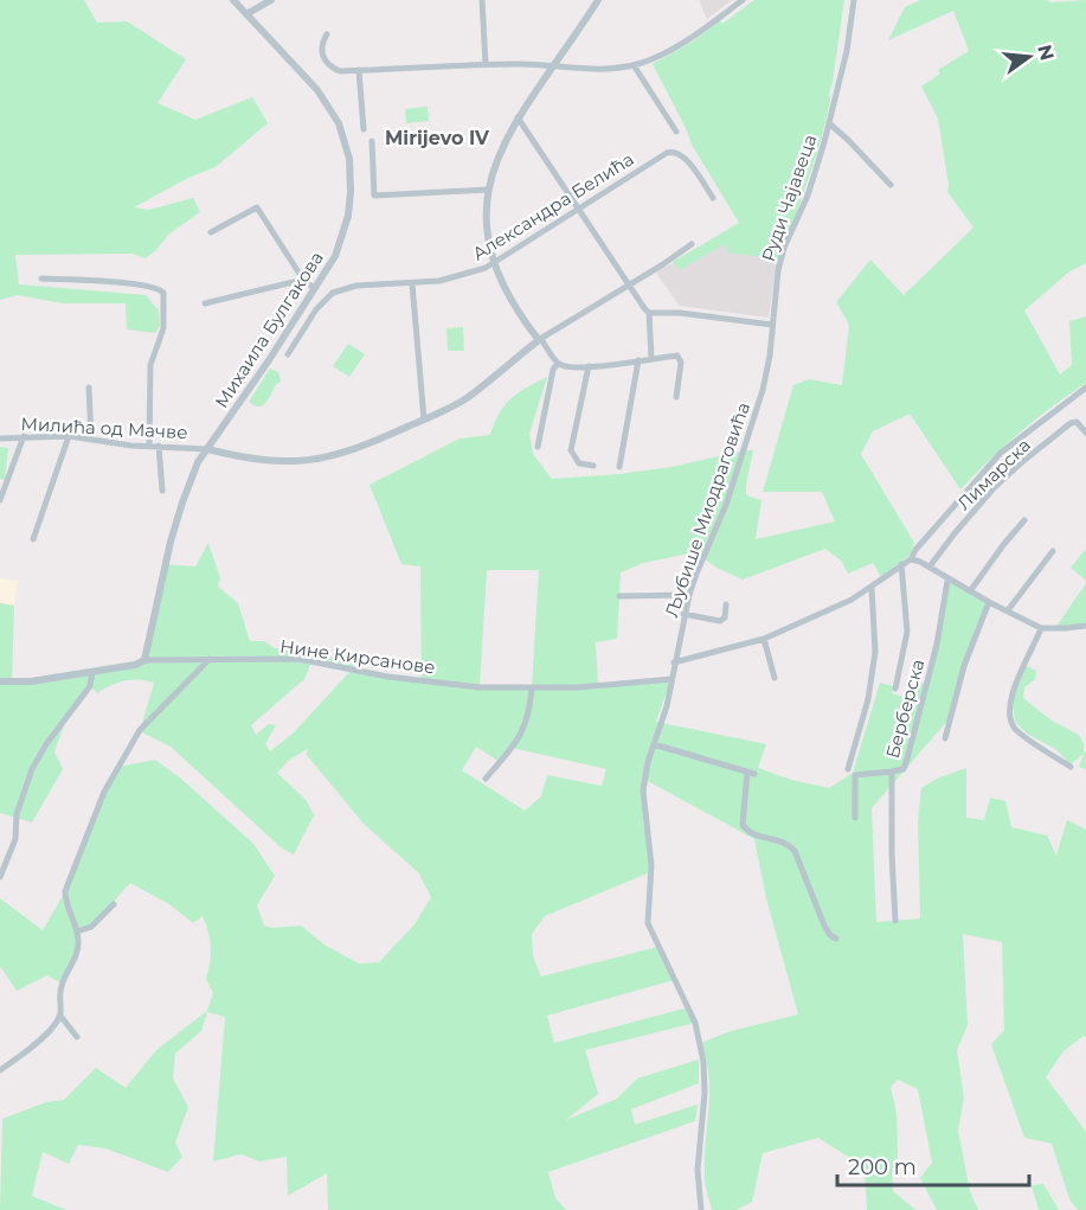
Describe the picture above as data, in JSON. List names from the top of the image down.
{
  "streets": {
    "street": [
      "Руди Чајавеца",
      "Александра Белића",
      "Михаила Булгакова",
      "Милића од Мачве",
      "Лимарска",
      "Љубише Миодраговића",
      "Нине Кирсанове",
      "Берберска"
    ]
  },
  "crossings": [
    ["Руди Чајавеца", "Љубише Миодраговића"],
    ["Михаила Булгакова", "Милића од Мачве"],
    ["Михаила Булгакова", "Нине Кирсанове"],
    ["Љубише Миодраговића", "Нине Кирсанове"]
  ],
  "districts": ["Mirijevo IV"],
  "scale_bar": "200 m",
  "north": "right"
}
